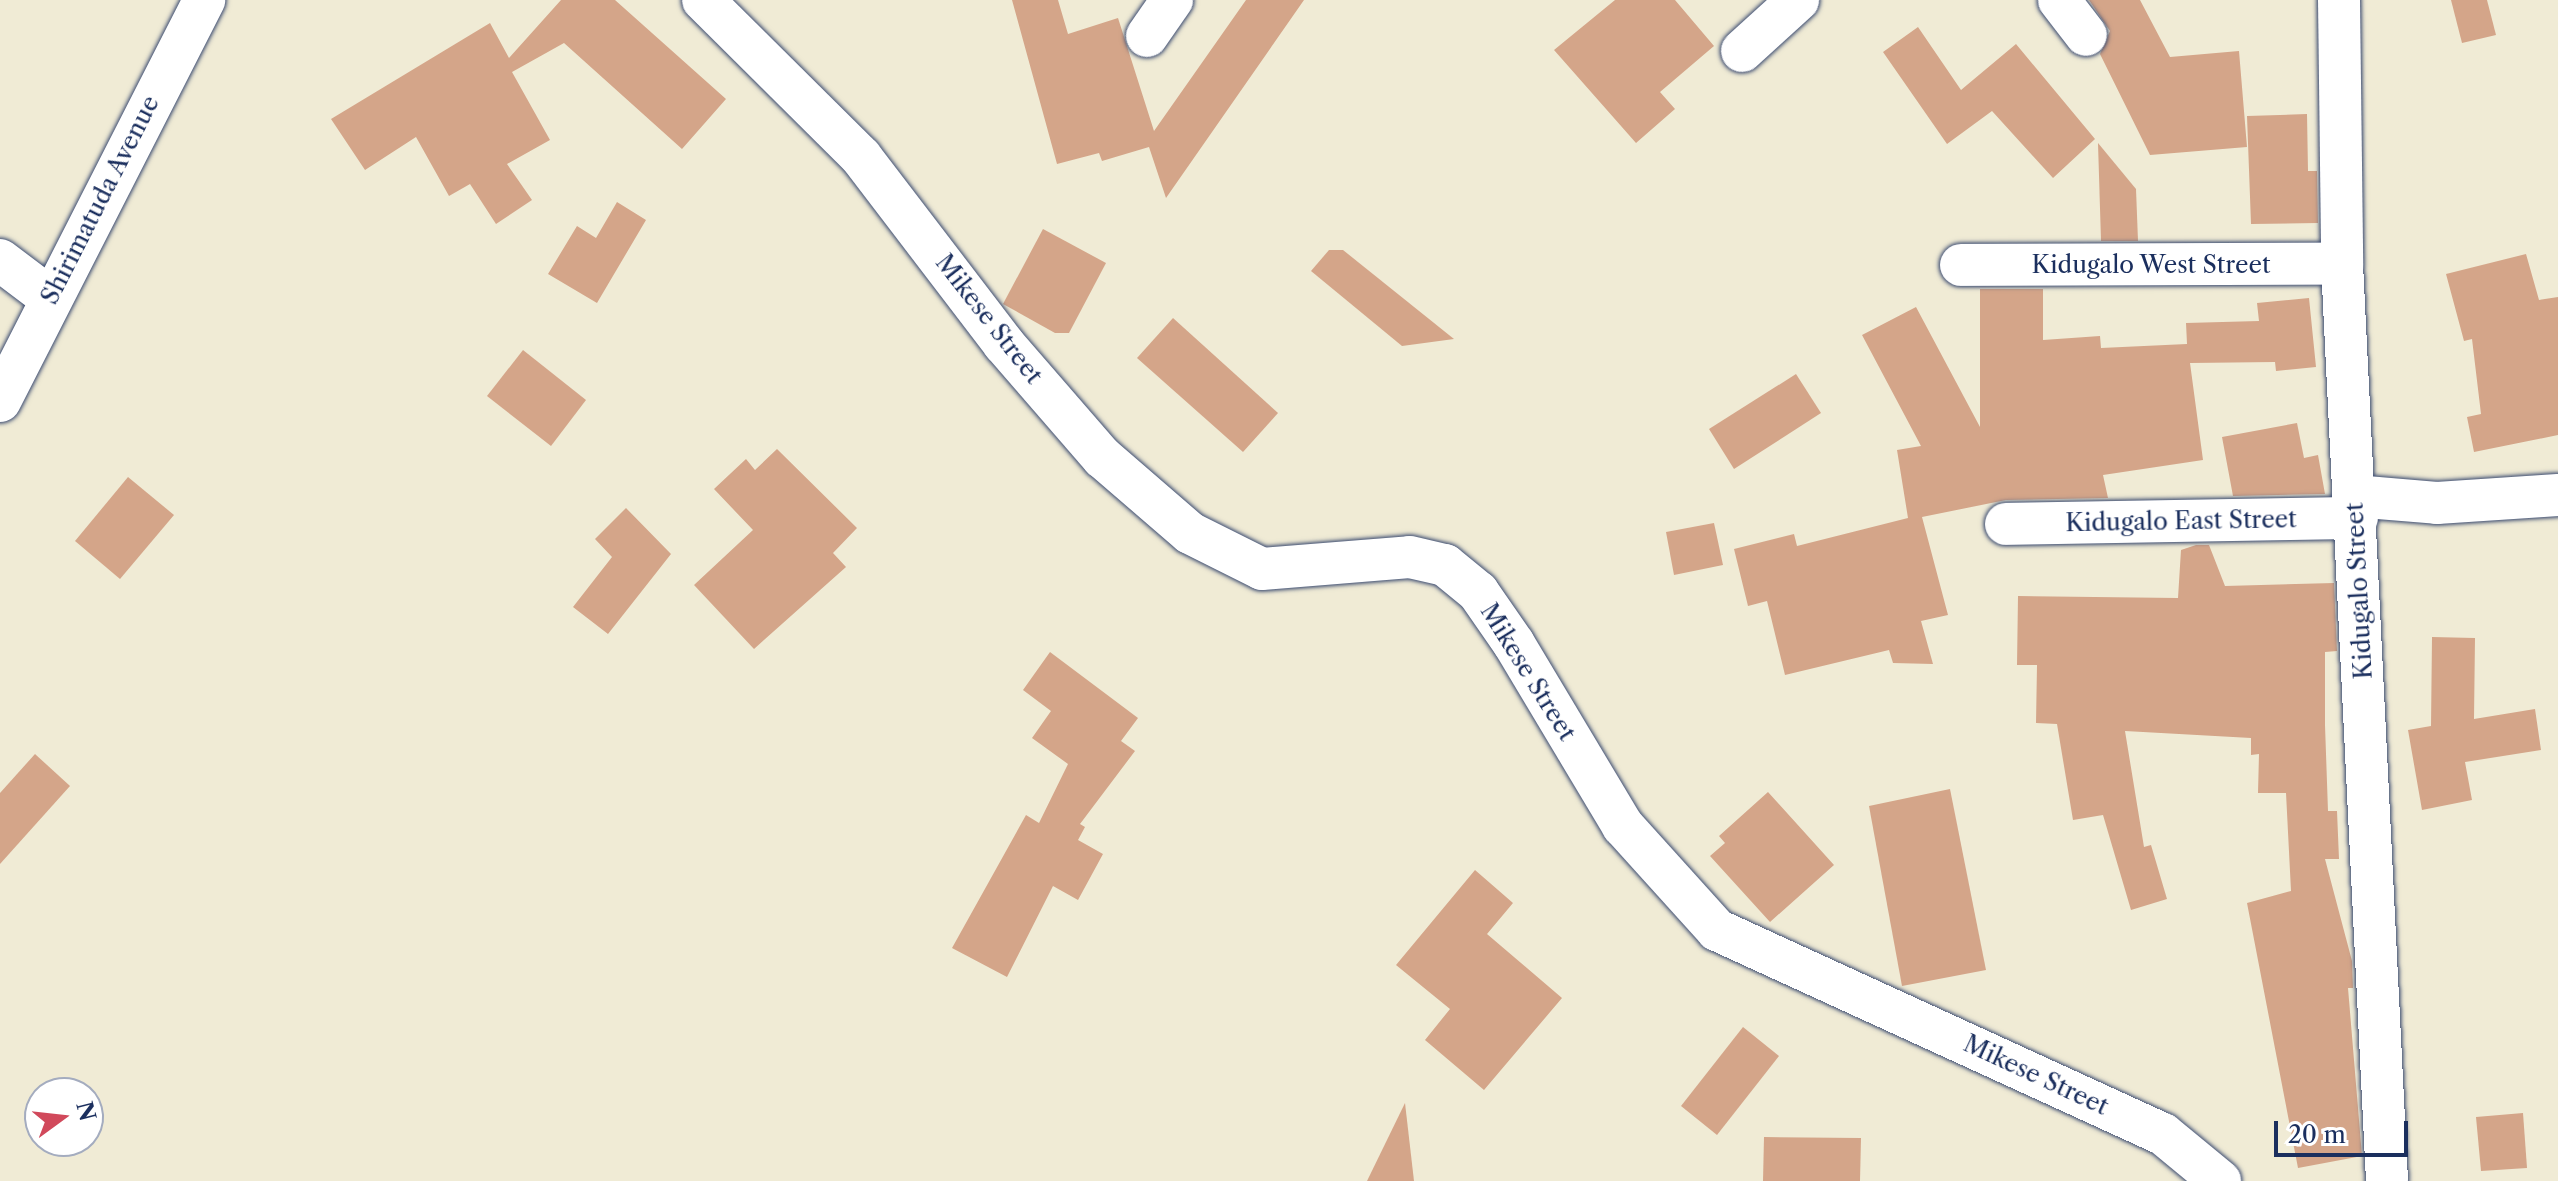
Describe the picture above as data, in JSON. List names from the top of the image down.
{
  "streets": {
    "street": [
      "Shirimatuda Avenue",
      "Kidugalo West Street",
      "Mikese Street",
      "Kidugalo East Street",
      "Kidugalo Street"
    ]
  },
  "crossings": [
    ["Kidugalo West Street", "Kidugalo Street"],
    ["Kidugalo East Street", "Kidugalo Street"]
  ],
  "scale_bar": "20 m",
  "north": "right"
}
